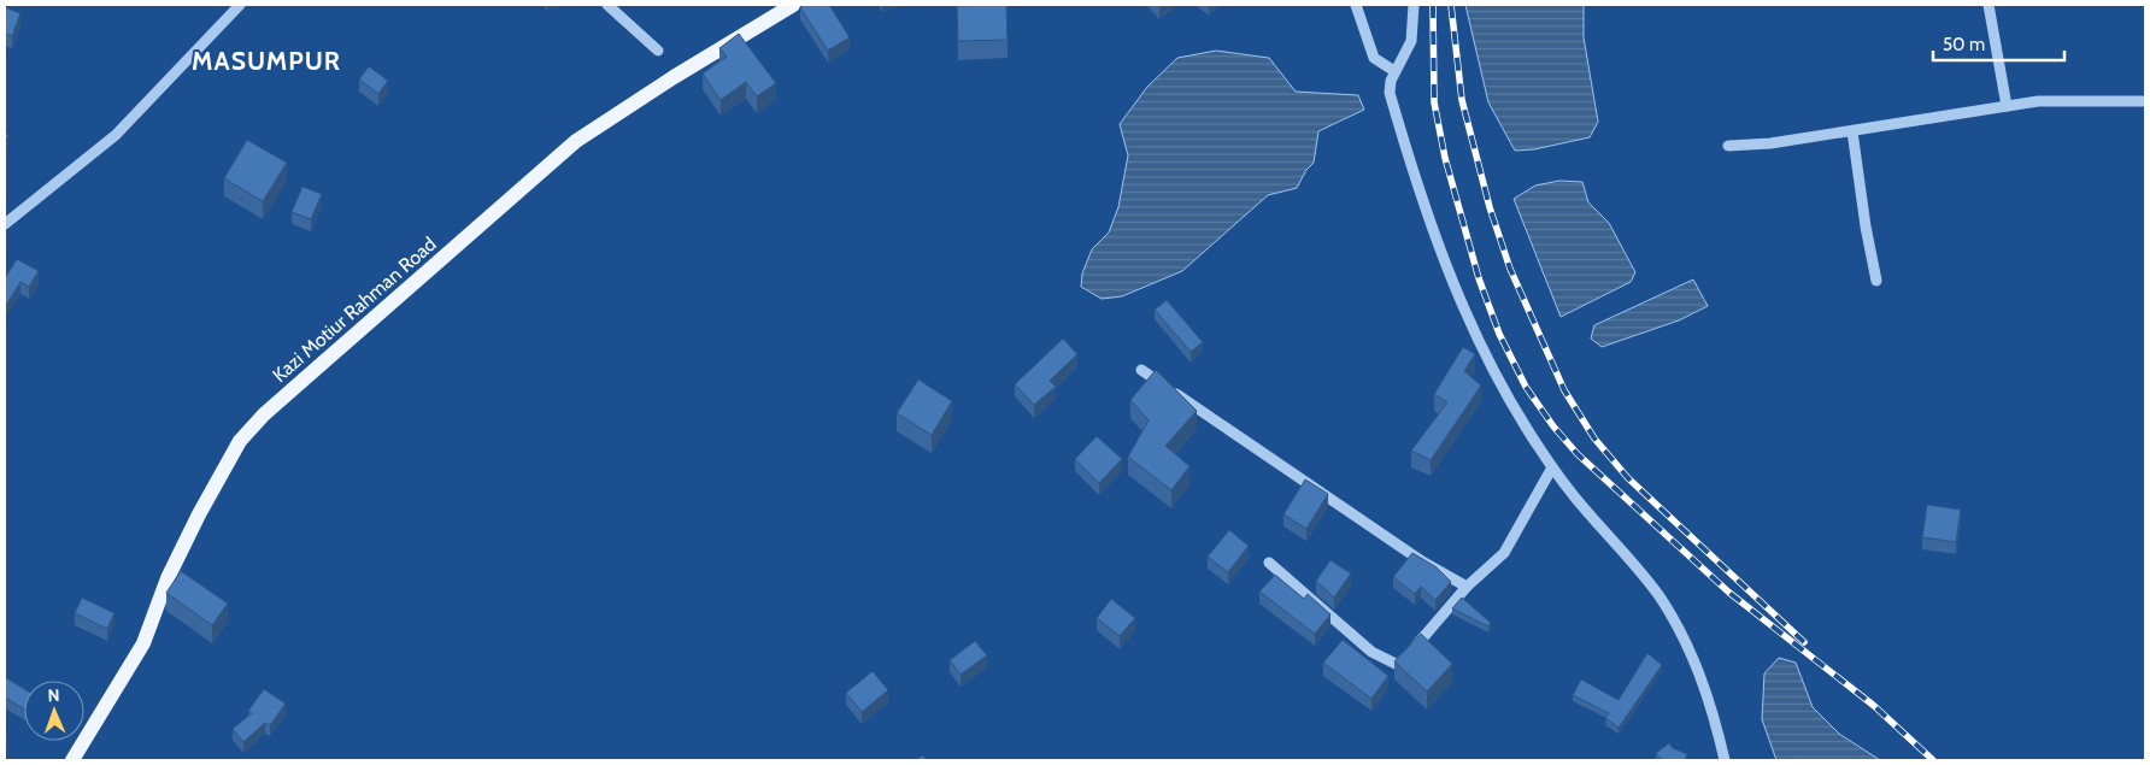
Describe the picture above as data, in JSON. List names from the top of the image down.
{
  "streets": {
    "main road": ["Kazi Motiur Rahman Road"]
  },
  "districts": ["MASUMPUR"],
  "scale_bar": "50 m",
  "north": "top"
}
